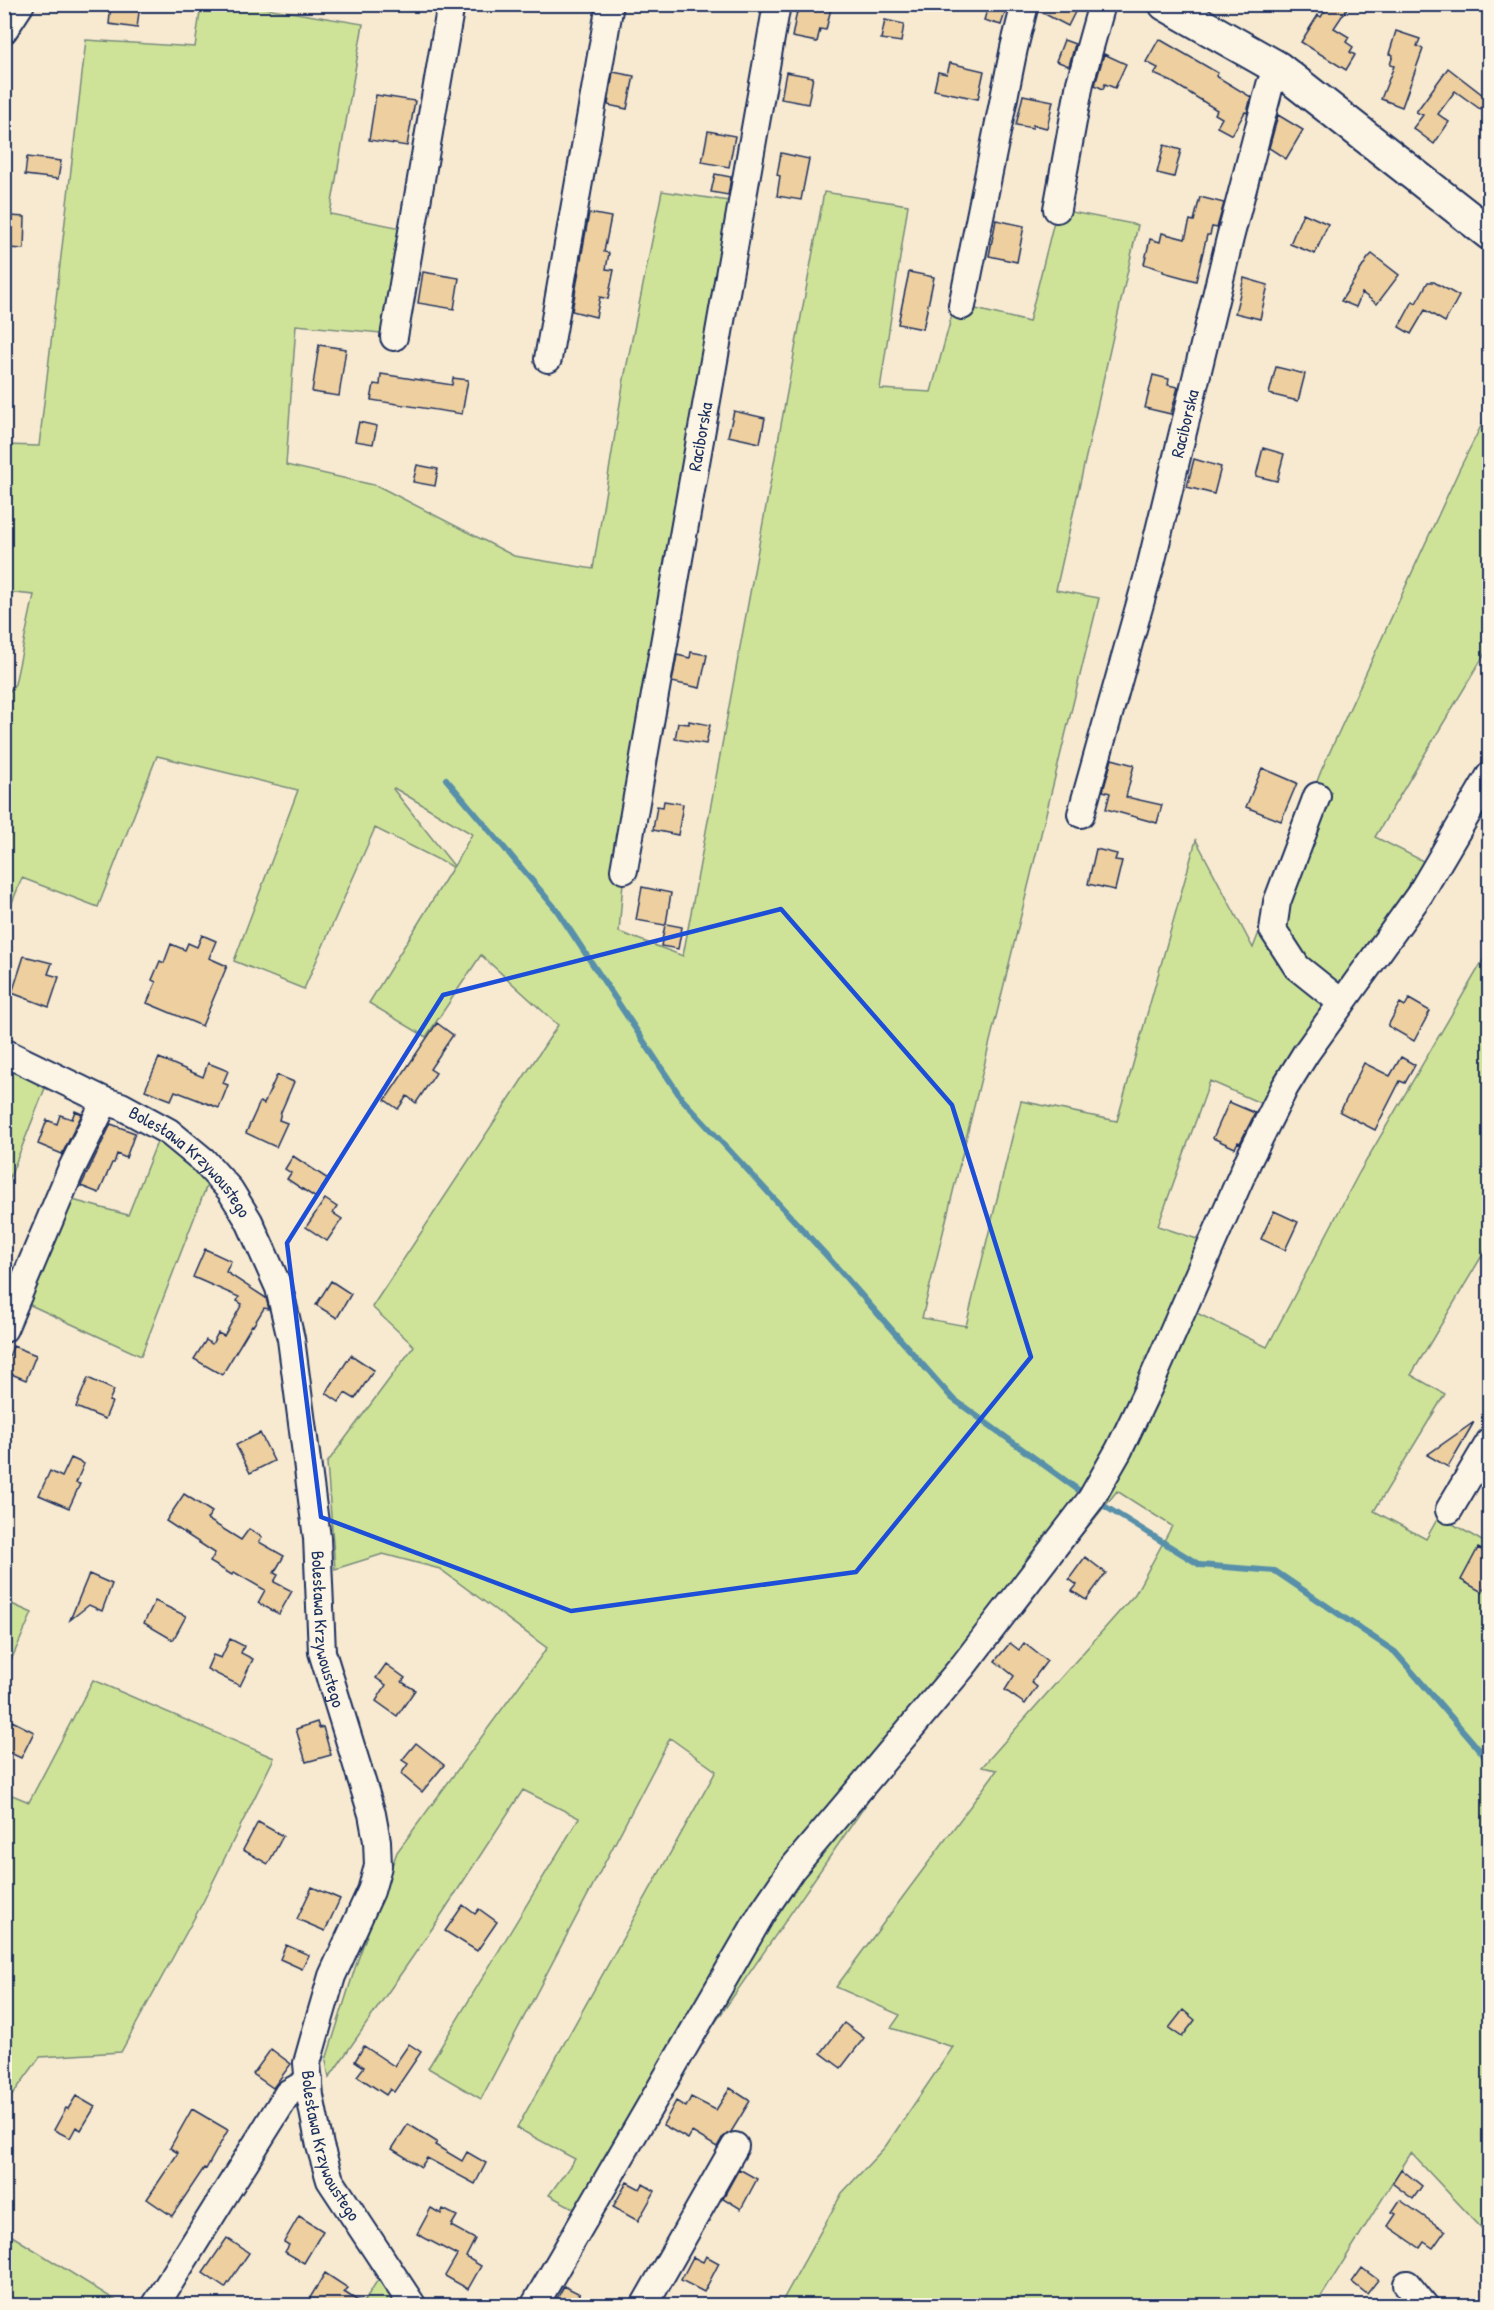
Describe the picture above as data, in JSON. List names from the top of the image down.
{
  "streets": {
    "street": ["Raciborska", "Bolesława Krzywoustego"]
  }
}
